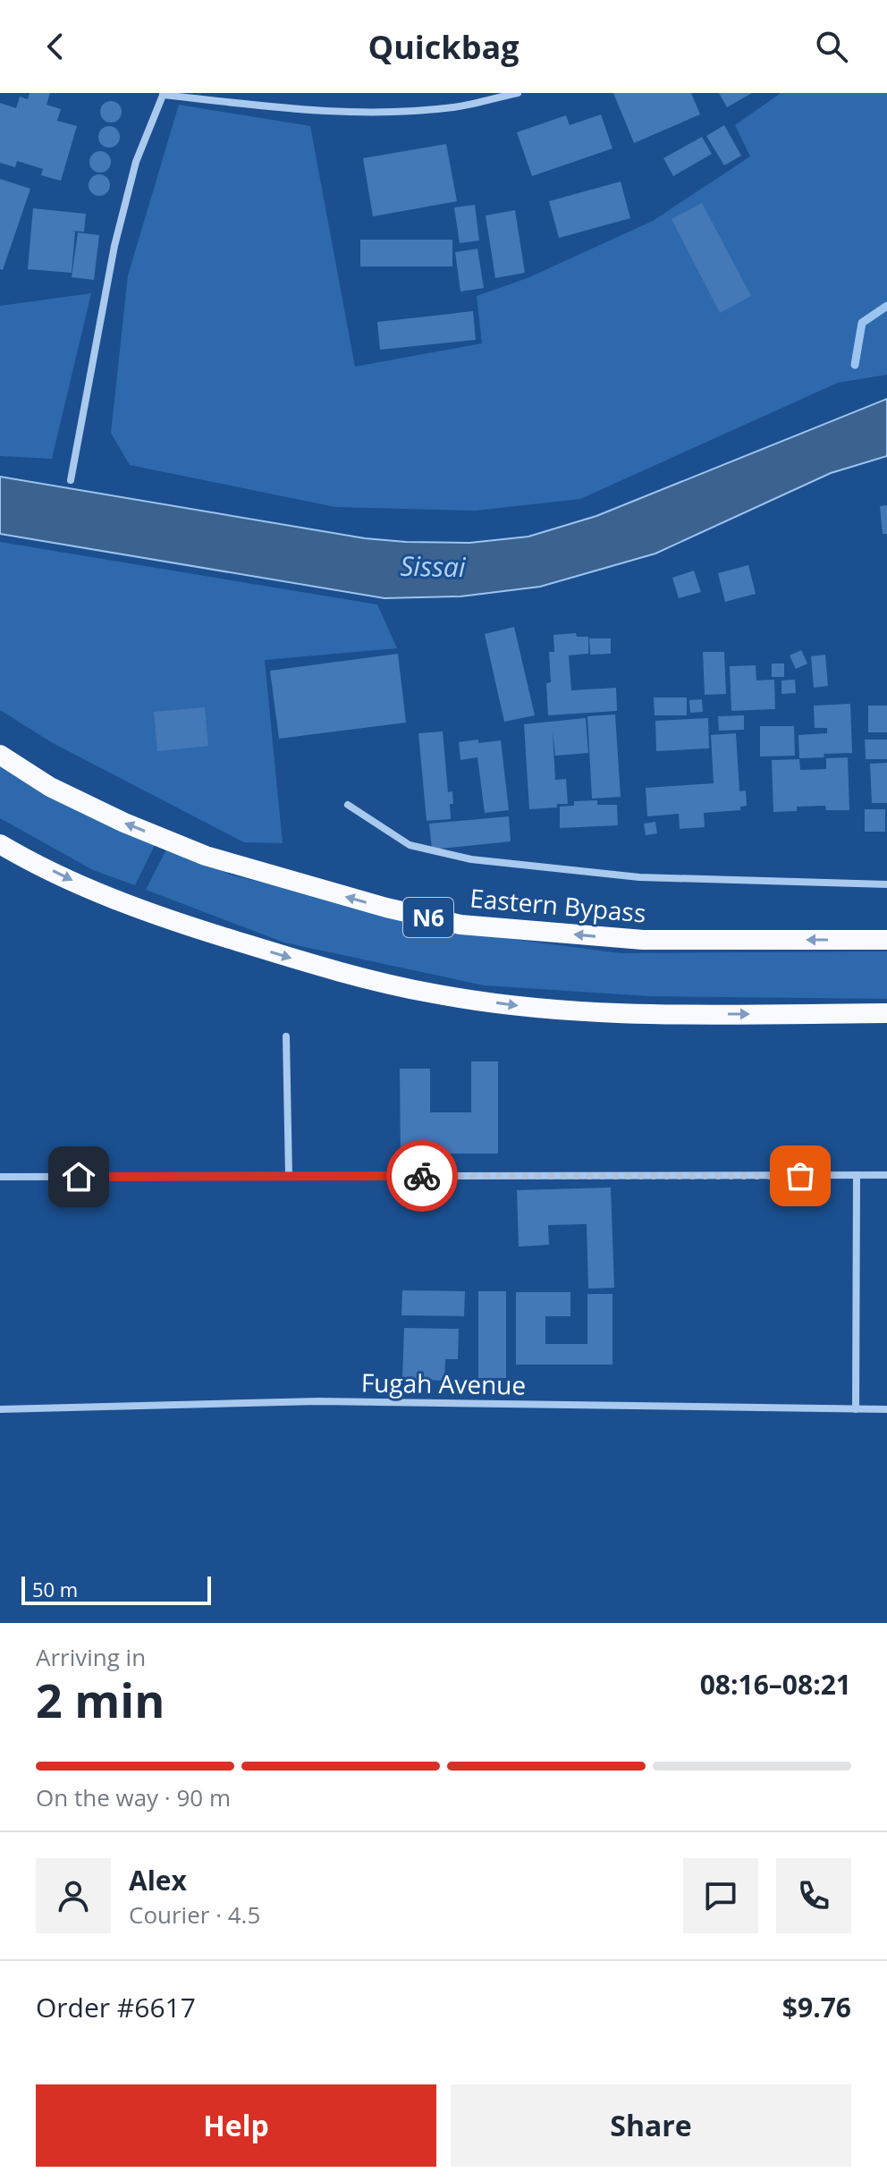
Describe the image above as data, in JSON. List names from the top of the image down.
{
  "streets": {
    "highway": ["Eastern Bypass", "N6"],
    "street": ["Fugah Avenue"]
  },
  "water": ["Sissai"],
  "scale_bar": "50 m",
  "page": {
    "header": "Quickbag",
    "scale": "50 m",
    "heading": ["2 min", "Arriving in", "08:16–08:21"],
    "panel": [
      "Alex",
      "Courier · 4.5",
      "Order #6617",
      "$9.76"
    ],
    "bar": "On the way · 90 m",
    "buttons": ["Help", "Share"]
  }
}
